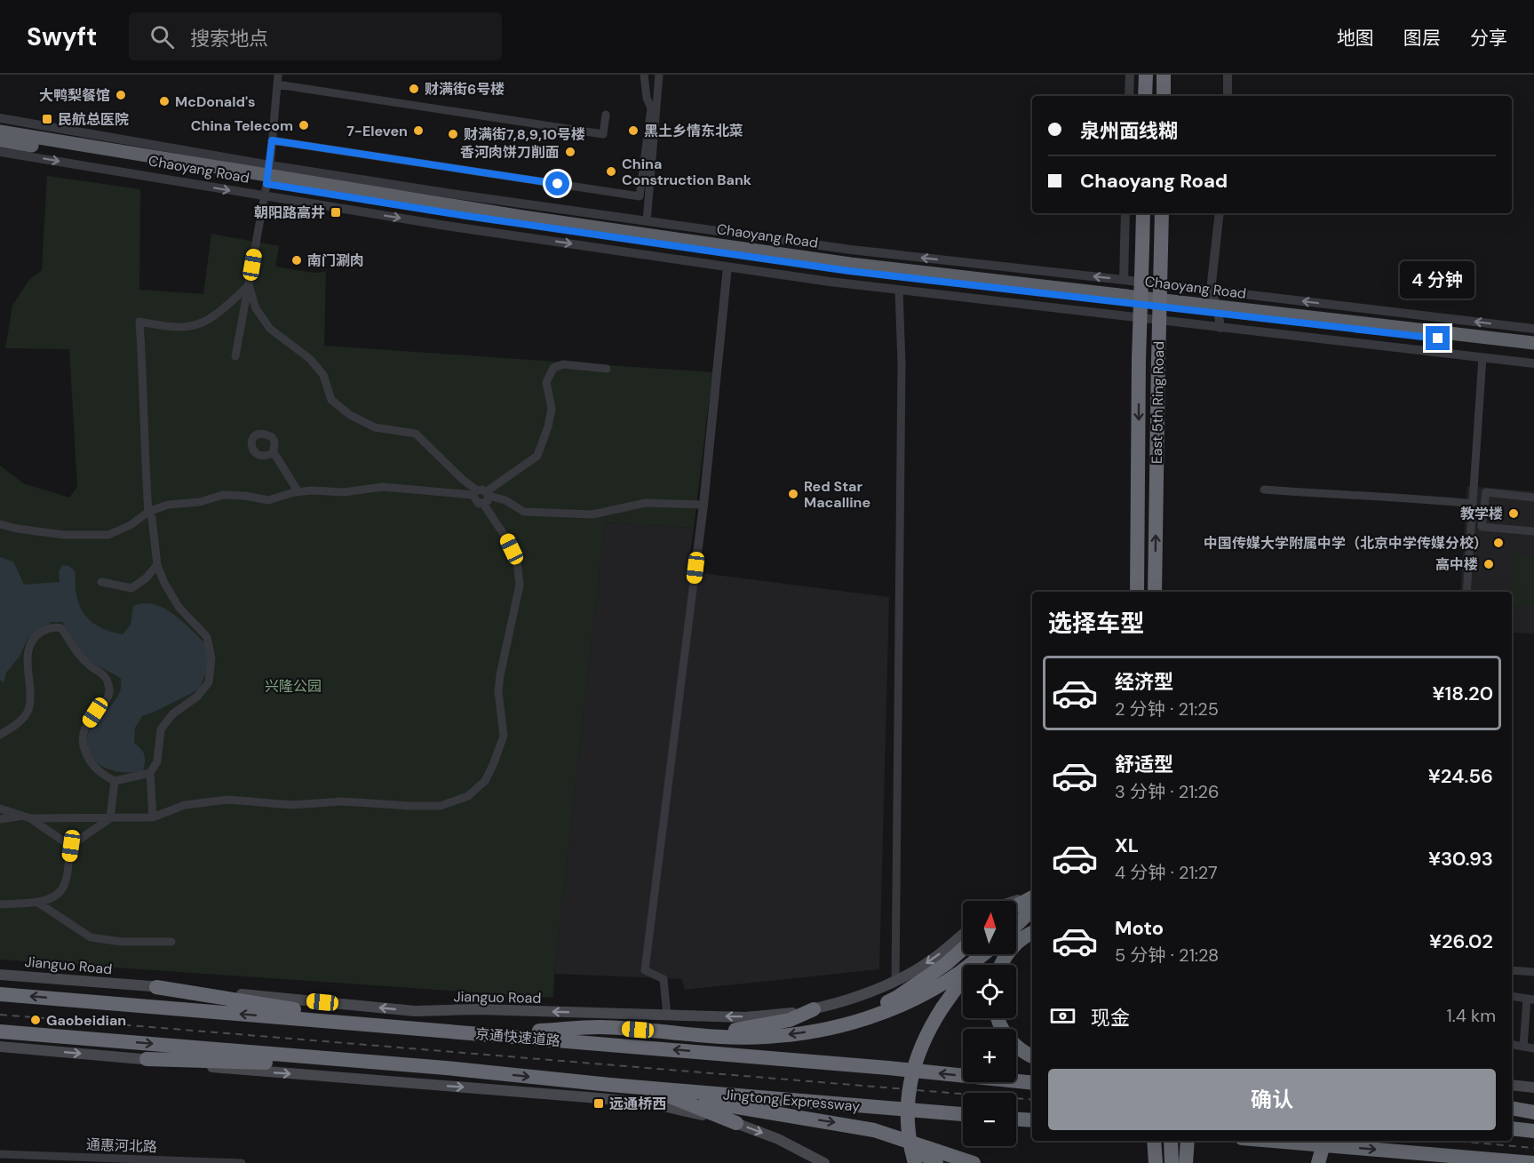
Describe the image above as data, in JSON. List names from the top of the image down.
{
  "streets": {
    "highway": [
      "Chaoyang Road",
      "East 5th Ring Road",
      "京通快速道路",
      "Jingtong Expressway"
    ],
    "main road": ["Jianguo Road"],
    "street": ["通惠河北路"]
  },
  "parks": ["兴隆公园"],
  "places": {
    "other": [
      "财满街6号楼",
      "大鸭梨餐馆",
      "McDonald's",
      "China Telecom",
      "7-Eleven",
      "黑土乡情东北菜",
      "财满街7,8,9,10号楼",
      "香河肉饼刀削面",
      "China Construction Bank",
      "南门涮肉",
      "Red Star Macalline",
      "教学楼",
      "中国传媒大学附属中学（北京中学传媒分校）",
      "高中楼",
      "Gaobeidian"
    ],
    "transit": ["民航总医院", "朝阳路高井", "远通桥西"]
  },
  "north": "top",
  "page": {
    "header": "Swyft",
    "search": "搜索地点",
    "nav": ["地图", "图层", "分享"],
    "banner": ["泉州面线糊", "Chaoyang Road"],
    "bubble": "4 分钟",
    "heading": "选择车型",
    "list": [
      {
        "name": "经济型",
        "note": "2 分钟 · 21:25",
        "value": "¥18.20"
      },
      {
        "name": "舒适型",
        "note": "3 分钟 · 21:26",
        "value": "¥24.56"
      },
      {
        "name": "XL",
        "note": "4 分钟 · 21:27",
        "value": "¥30.93"
      },
      {
        "name": "Moto",
        "note": "5 分钟 · 21:28",
        "value": "¥26.02"
      }
    ],
    "map_buttons": ["+", "−"],
    "pay": ["现金", "1.4 km"],
    "buttons": "确认"
  }
}
